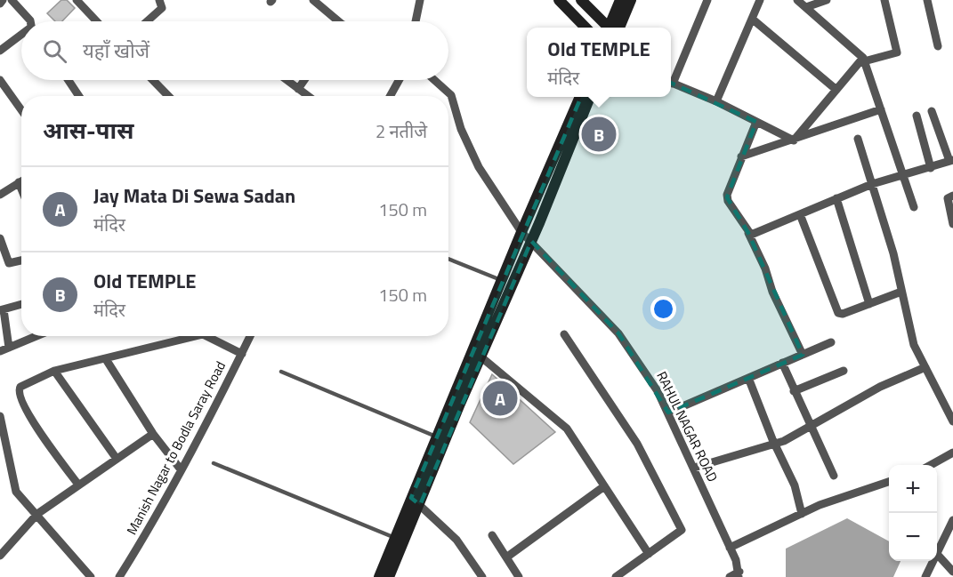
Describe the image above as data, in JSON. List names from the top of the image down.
{
  "streets": {
    "street": ["RAHUL NAGAR ROAD", "Manish Nagar to Bodla Saray Road"]
  },
  "page": {
    "search": "यहाँ खोजें",
    "popup": ["Old TEMPLE", "मंदिर"],
    "heading": ["आस-पास", "2 नतीजे"],
    "pins": ["B", "A"],
    "list": [
      {
        "mark": "A",
        "name": "Jay Mata Di Sewa Sadan",
        "note": "मंदिर",
        "value": "150 m"
      },
      {
        "mark": "B",
        "name": "Old TEMPLE",
        "note": "मंदिर",
        "value": "150 m"
      }
    ],
    "map_buttons": ["+", "−"]
  }
}
